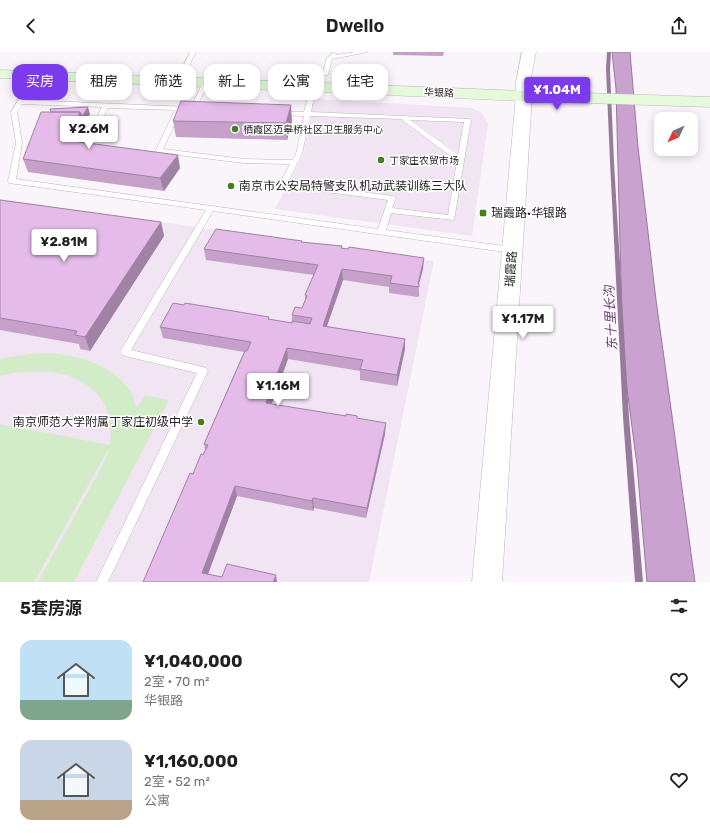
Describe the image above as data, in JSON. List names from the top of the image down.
{
  "streets": {
    "main road": ["华银路"],
    "street": ["瑞霞路"]
  },
  "crossings": [
    ["华银路", "瑞霞路"]
  ],
  "water": ["东十里长沟"],
  "places": {
    "other": [
      "栖霞区迈皋桥社区卫生服务中心",
      "丁家庄农贸市场",
      "南京市公安局特警支队机动武装训练三大队",
      "南京师范大学附属丁家庄初级中学"
    ],
    "transit": ["瑞霞路·华银路"]
  },
  "north": "bottom left",
  "page": {
    "header": "Dwello",
    "chip": [
      "买房",
      "租房",
      "筛选",
      "新上",
      "公寓",
      "住宅"
    ],
    "price": [
      "¥1.04M",
      "¥2.6M",
      "¥2.81M",
      "¥1.17M",
      "¥1.16M"
    ],
    "heading": "5套房源",
    "list": [
      {
        "name": "¥1,040,000",
        "note": "2室 · 70 m² · 华银路"
      },
      {
        "name": "¥1,160,000",
        "note": "2室 · 52 m² · 公寓"
      }
    ]
  }
}
